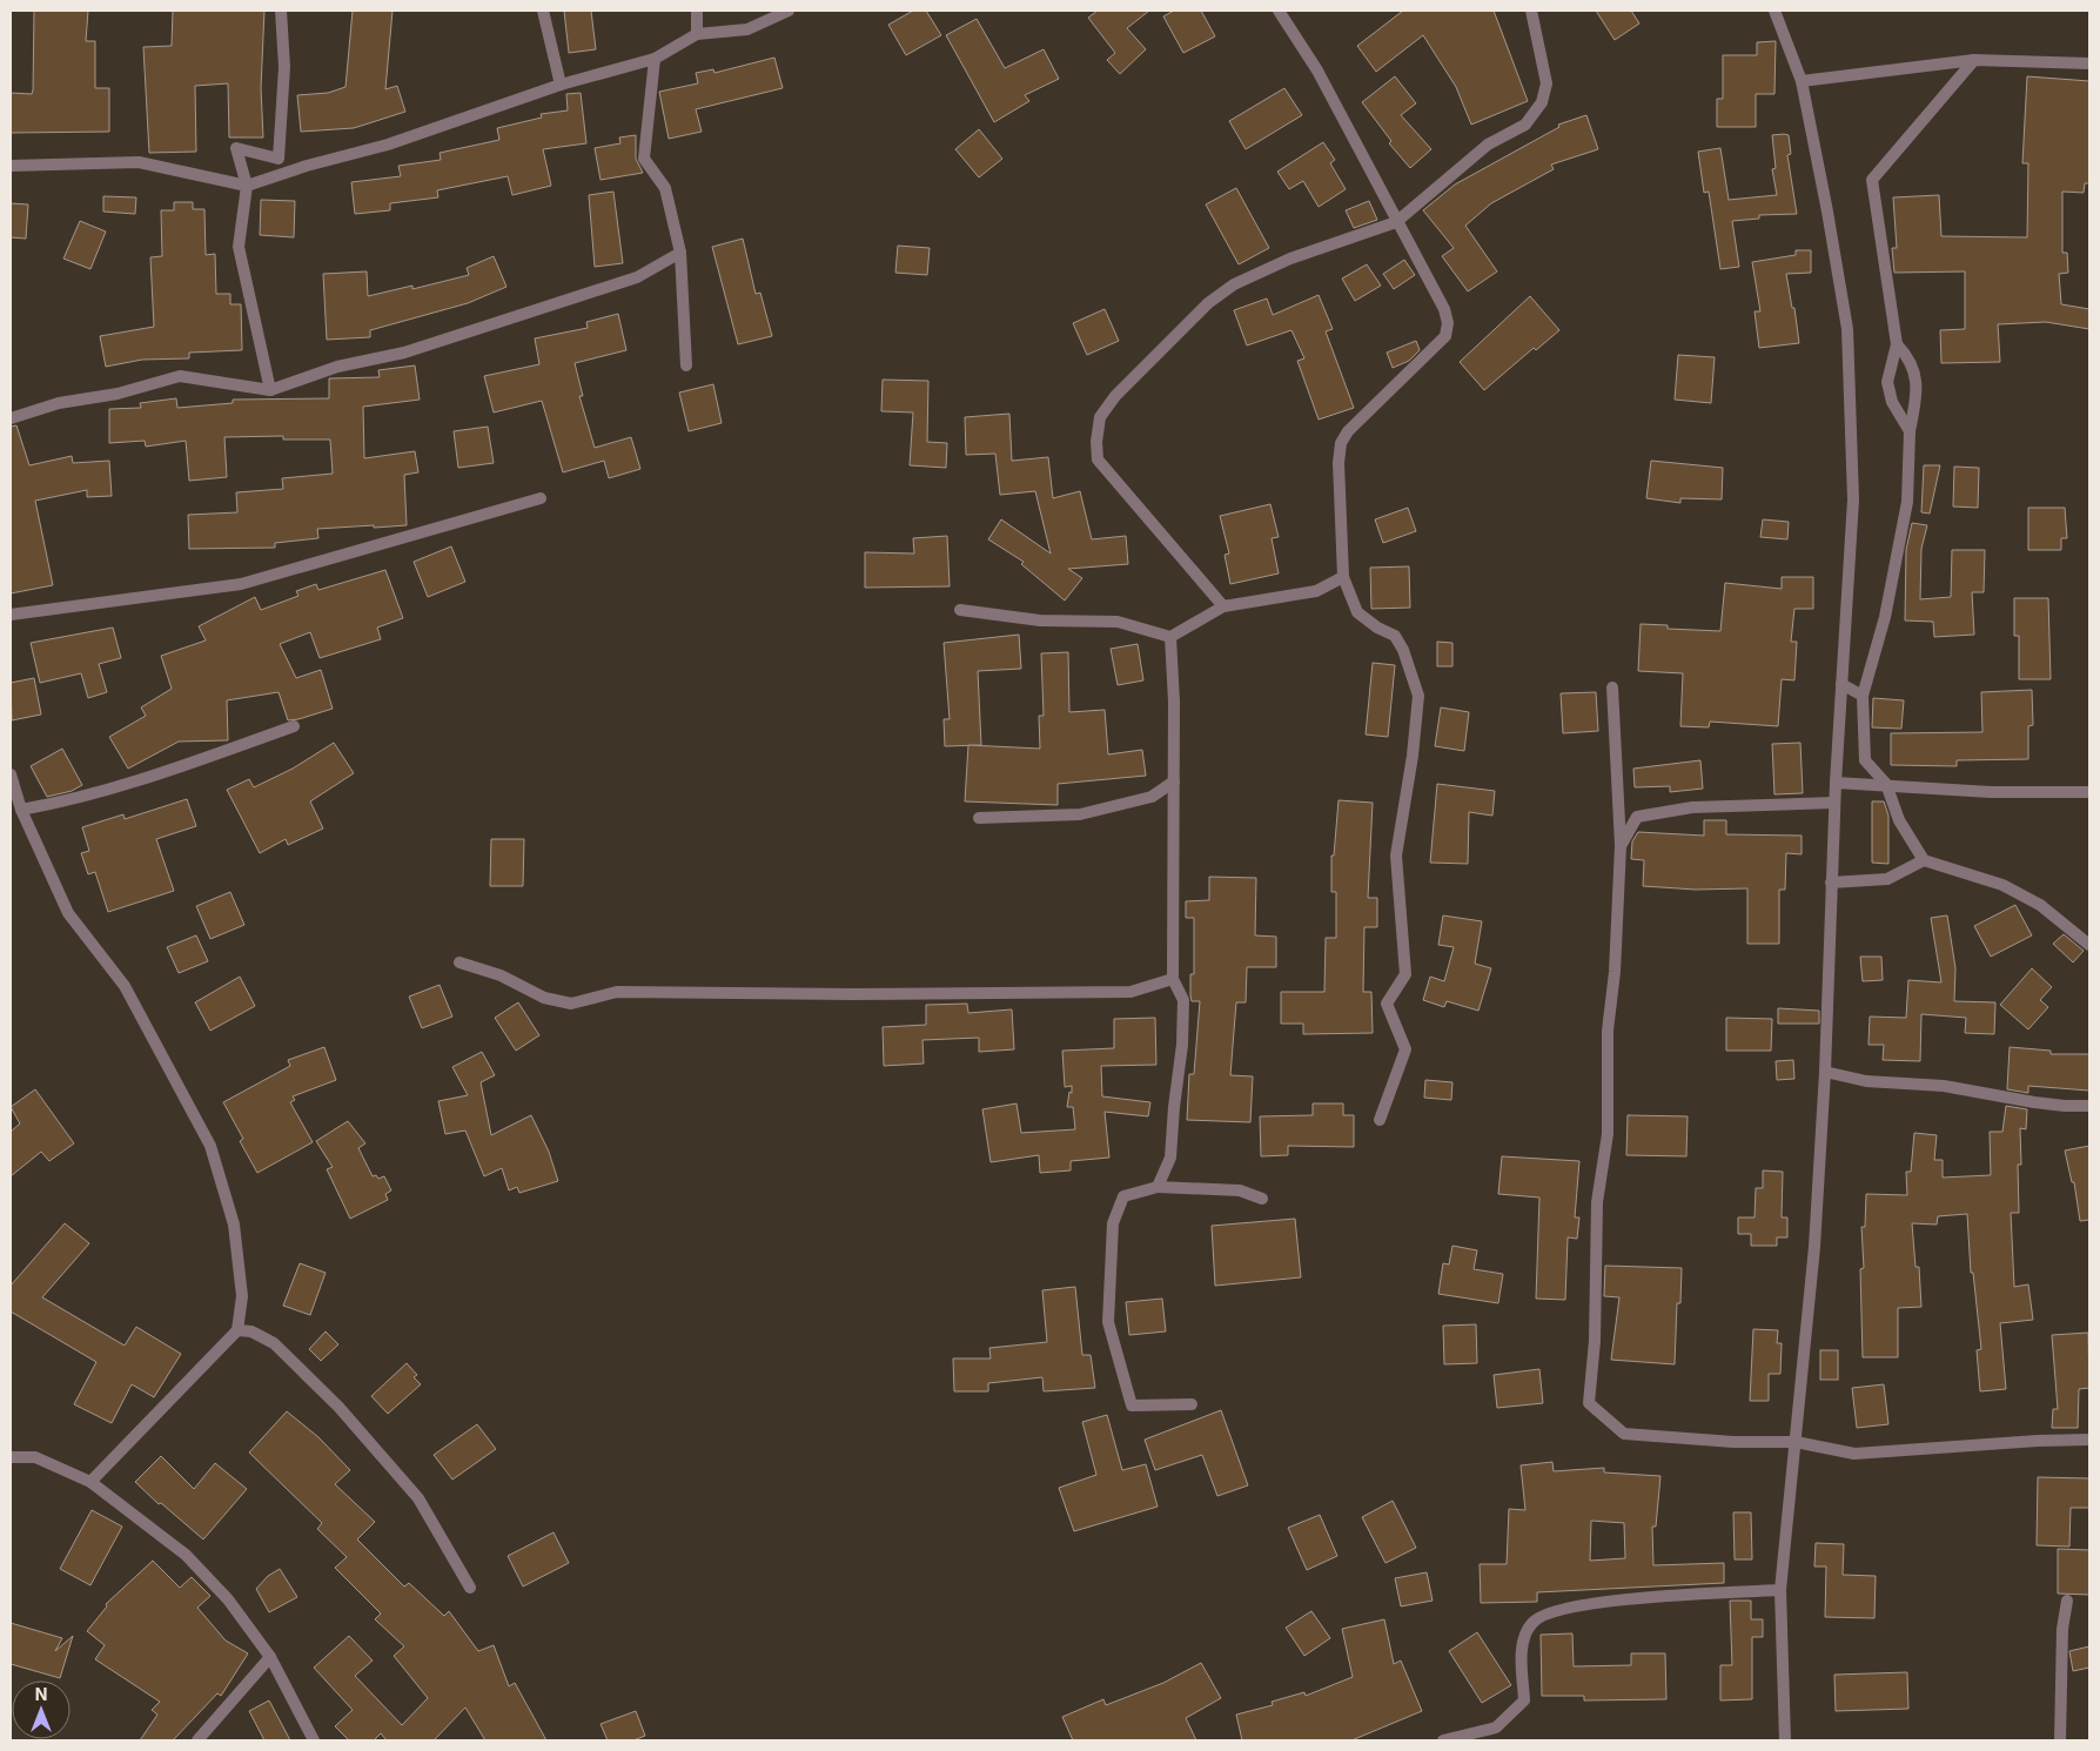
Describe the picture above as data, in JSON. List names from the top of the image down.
{
  "north": "top"
}
